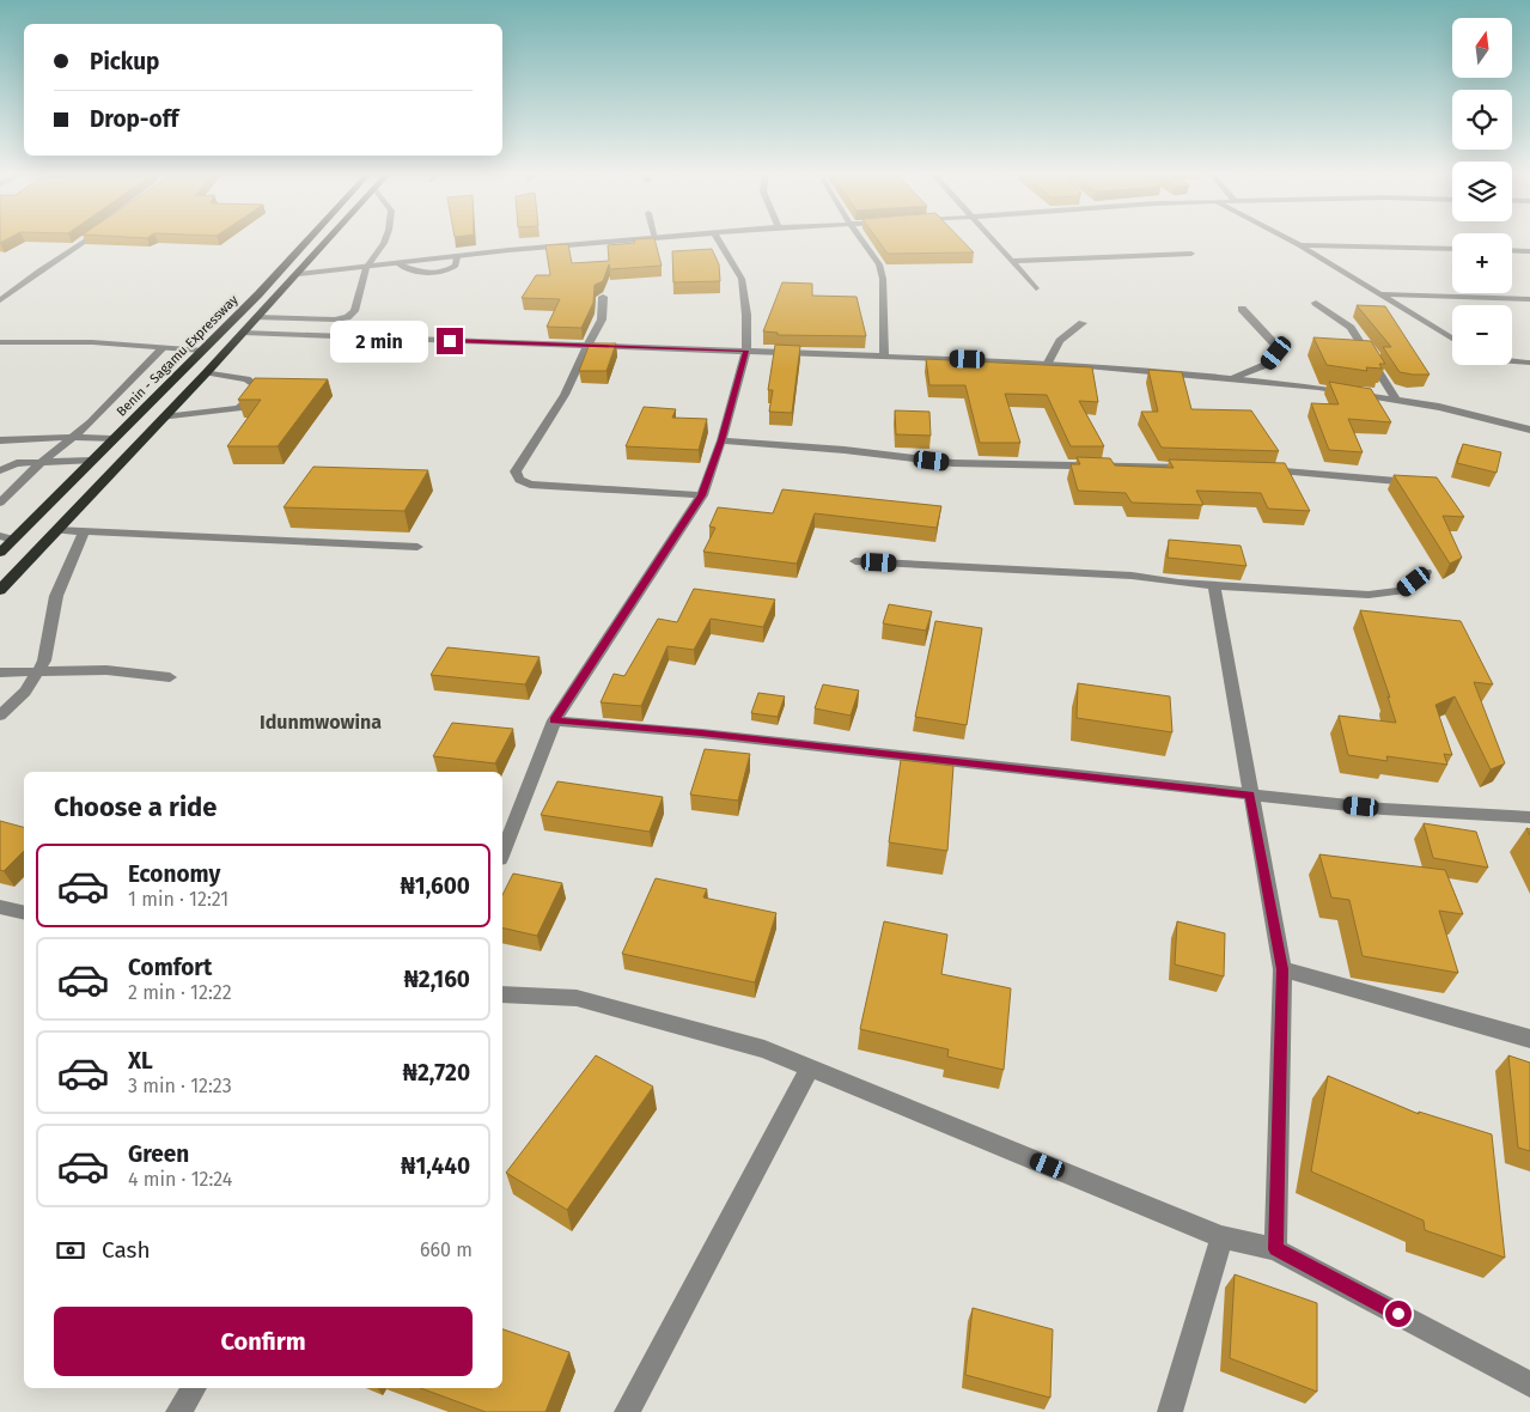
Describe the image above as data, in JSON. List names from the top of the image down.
{
  "streets": {
    "highway": ["Benin - Sagamu Expressway"]
  },
  "districts": ["Idunmwowina"],
  "north": "top",
  "page": {
    "map_buttons": ["+", "−"],
    "banner": ["Pickup", "Drop-off"],
    "bubble": "2 min",
    "heading": "Choose a ride",
    "list": [
      {
        "name": "Economy",
        "note": "1 min · 12:21",
        "value": "₦1,600"
      },
      {
        "name": "Comfort",
        "note": "2 min · 12:22",
        "value": "₦2,160"
      },
      {
        "name": "XL",
        "note": "3 min · 12:23",
        "value": "₦2,720"
      },
      {
        "name": "Green",
        "note": "4 min · 12:24",
        "value": "₦1,440"
      }
    ],
    "pay": ["Cash", "660 m"],
    "buttons": "Confirm"
  }
}
